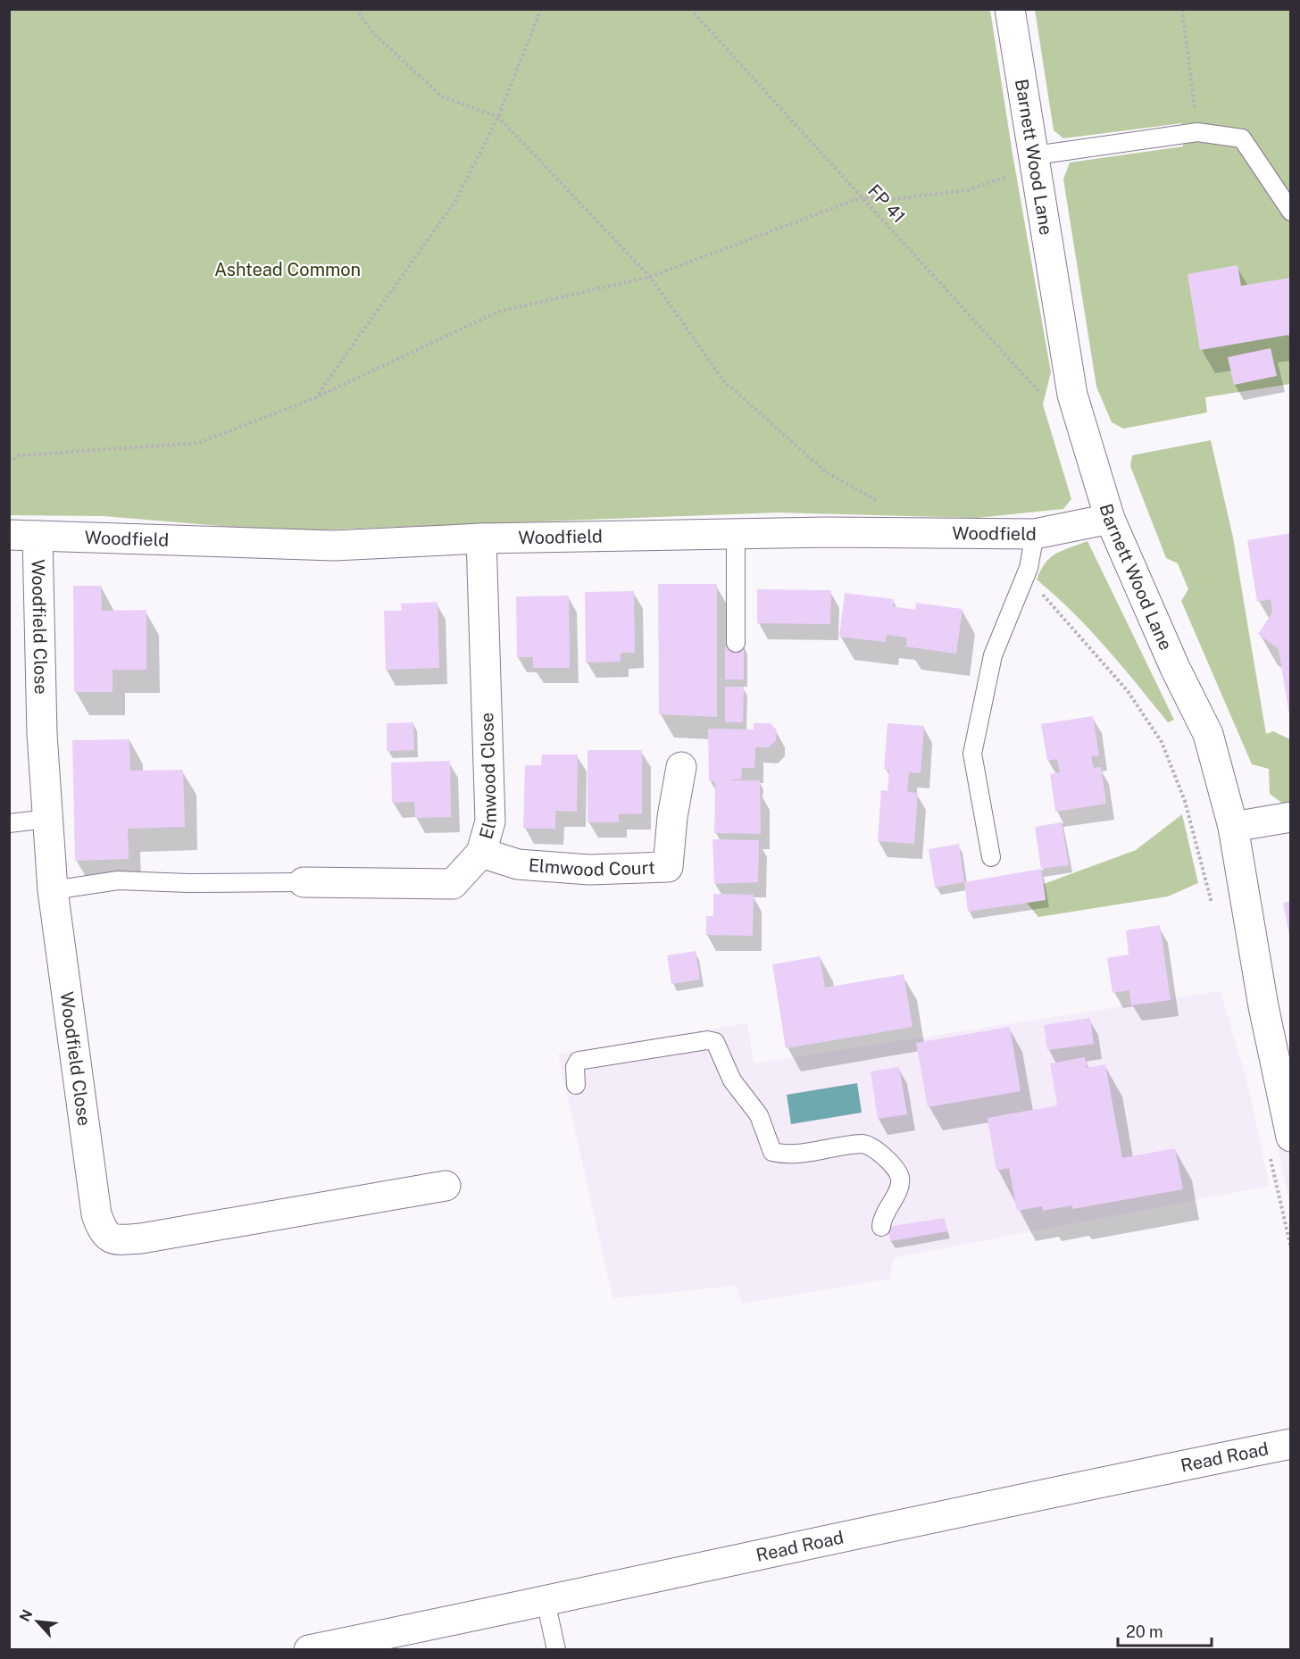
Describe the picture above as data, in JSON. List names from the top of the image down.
{
  "streets": {
    "street": [
      "Barnett Wood Lane",
      "Woodfield",
      "Woodfield Close",
      "Elmwood Close",
      "Elmwood Court",
      "Read Road"
    ],
    "path": ["FP 41"]
  },
  "crossings": [
    ["Barnett Wood Lane", "FP 41"],
    ["Barnett Wood Lane", "Woodfield"],
    ["Woodfield", "Woodfield Close"],
    ["Woodfield", "Elmwood Close"],
    ["Elmwood Close", "Elmwood Court"]
  ],
  "parks": ["Ashtead Common"],
  "scale_bar": "20 m",
  "north": "top left"
}
